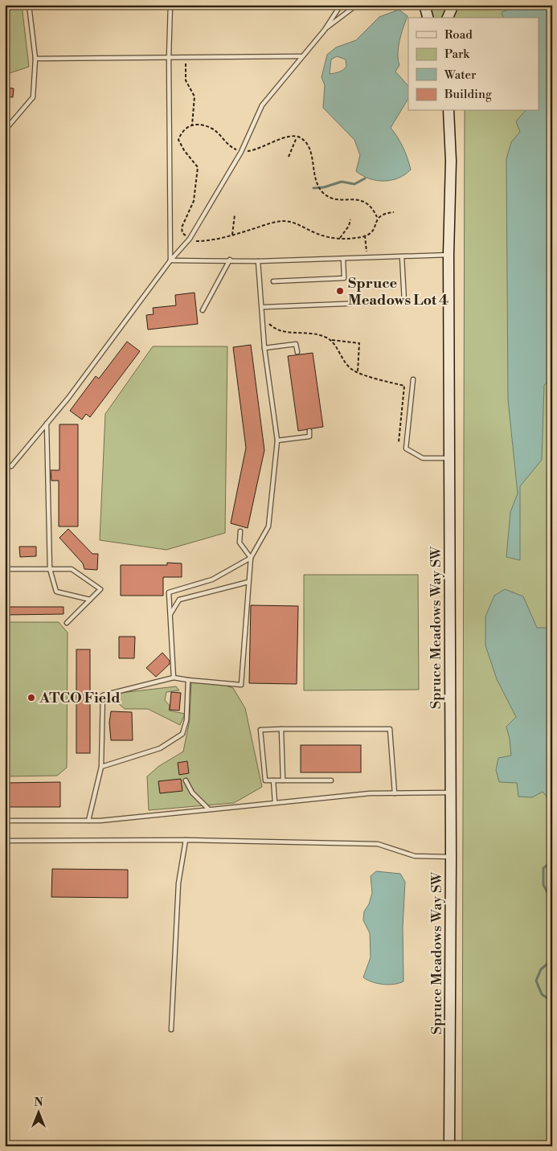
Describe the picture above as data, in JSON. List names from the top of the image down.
{
  "streets": {
    "main road": ["Spruce Meadows Way SW"]
  },
  "places": ["Spruce Meadows Lot 4", "ATCO Field"],
  "legend": [
    "Road",
    "Park",
    "Water",
    "Building"
  ],
  "north": "top"
}
